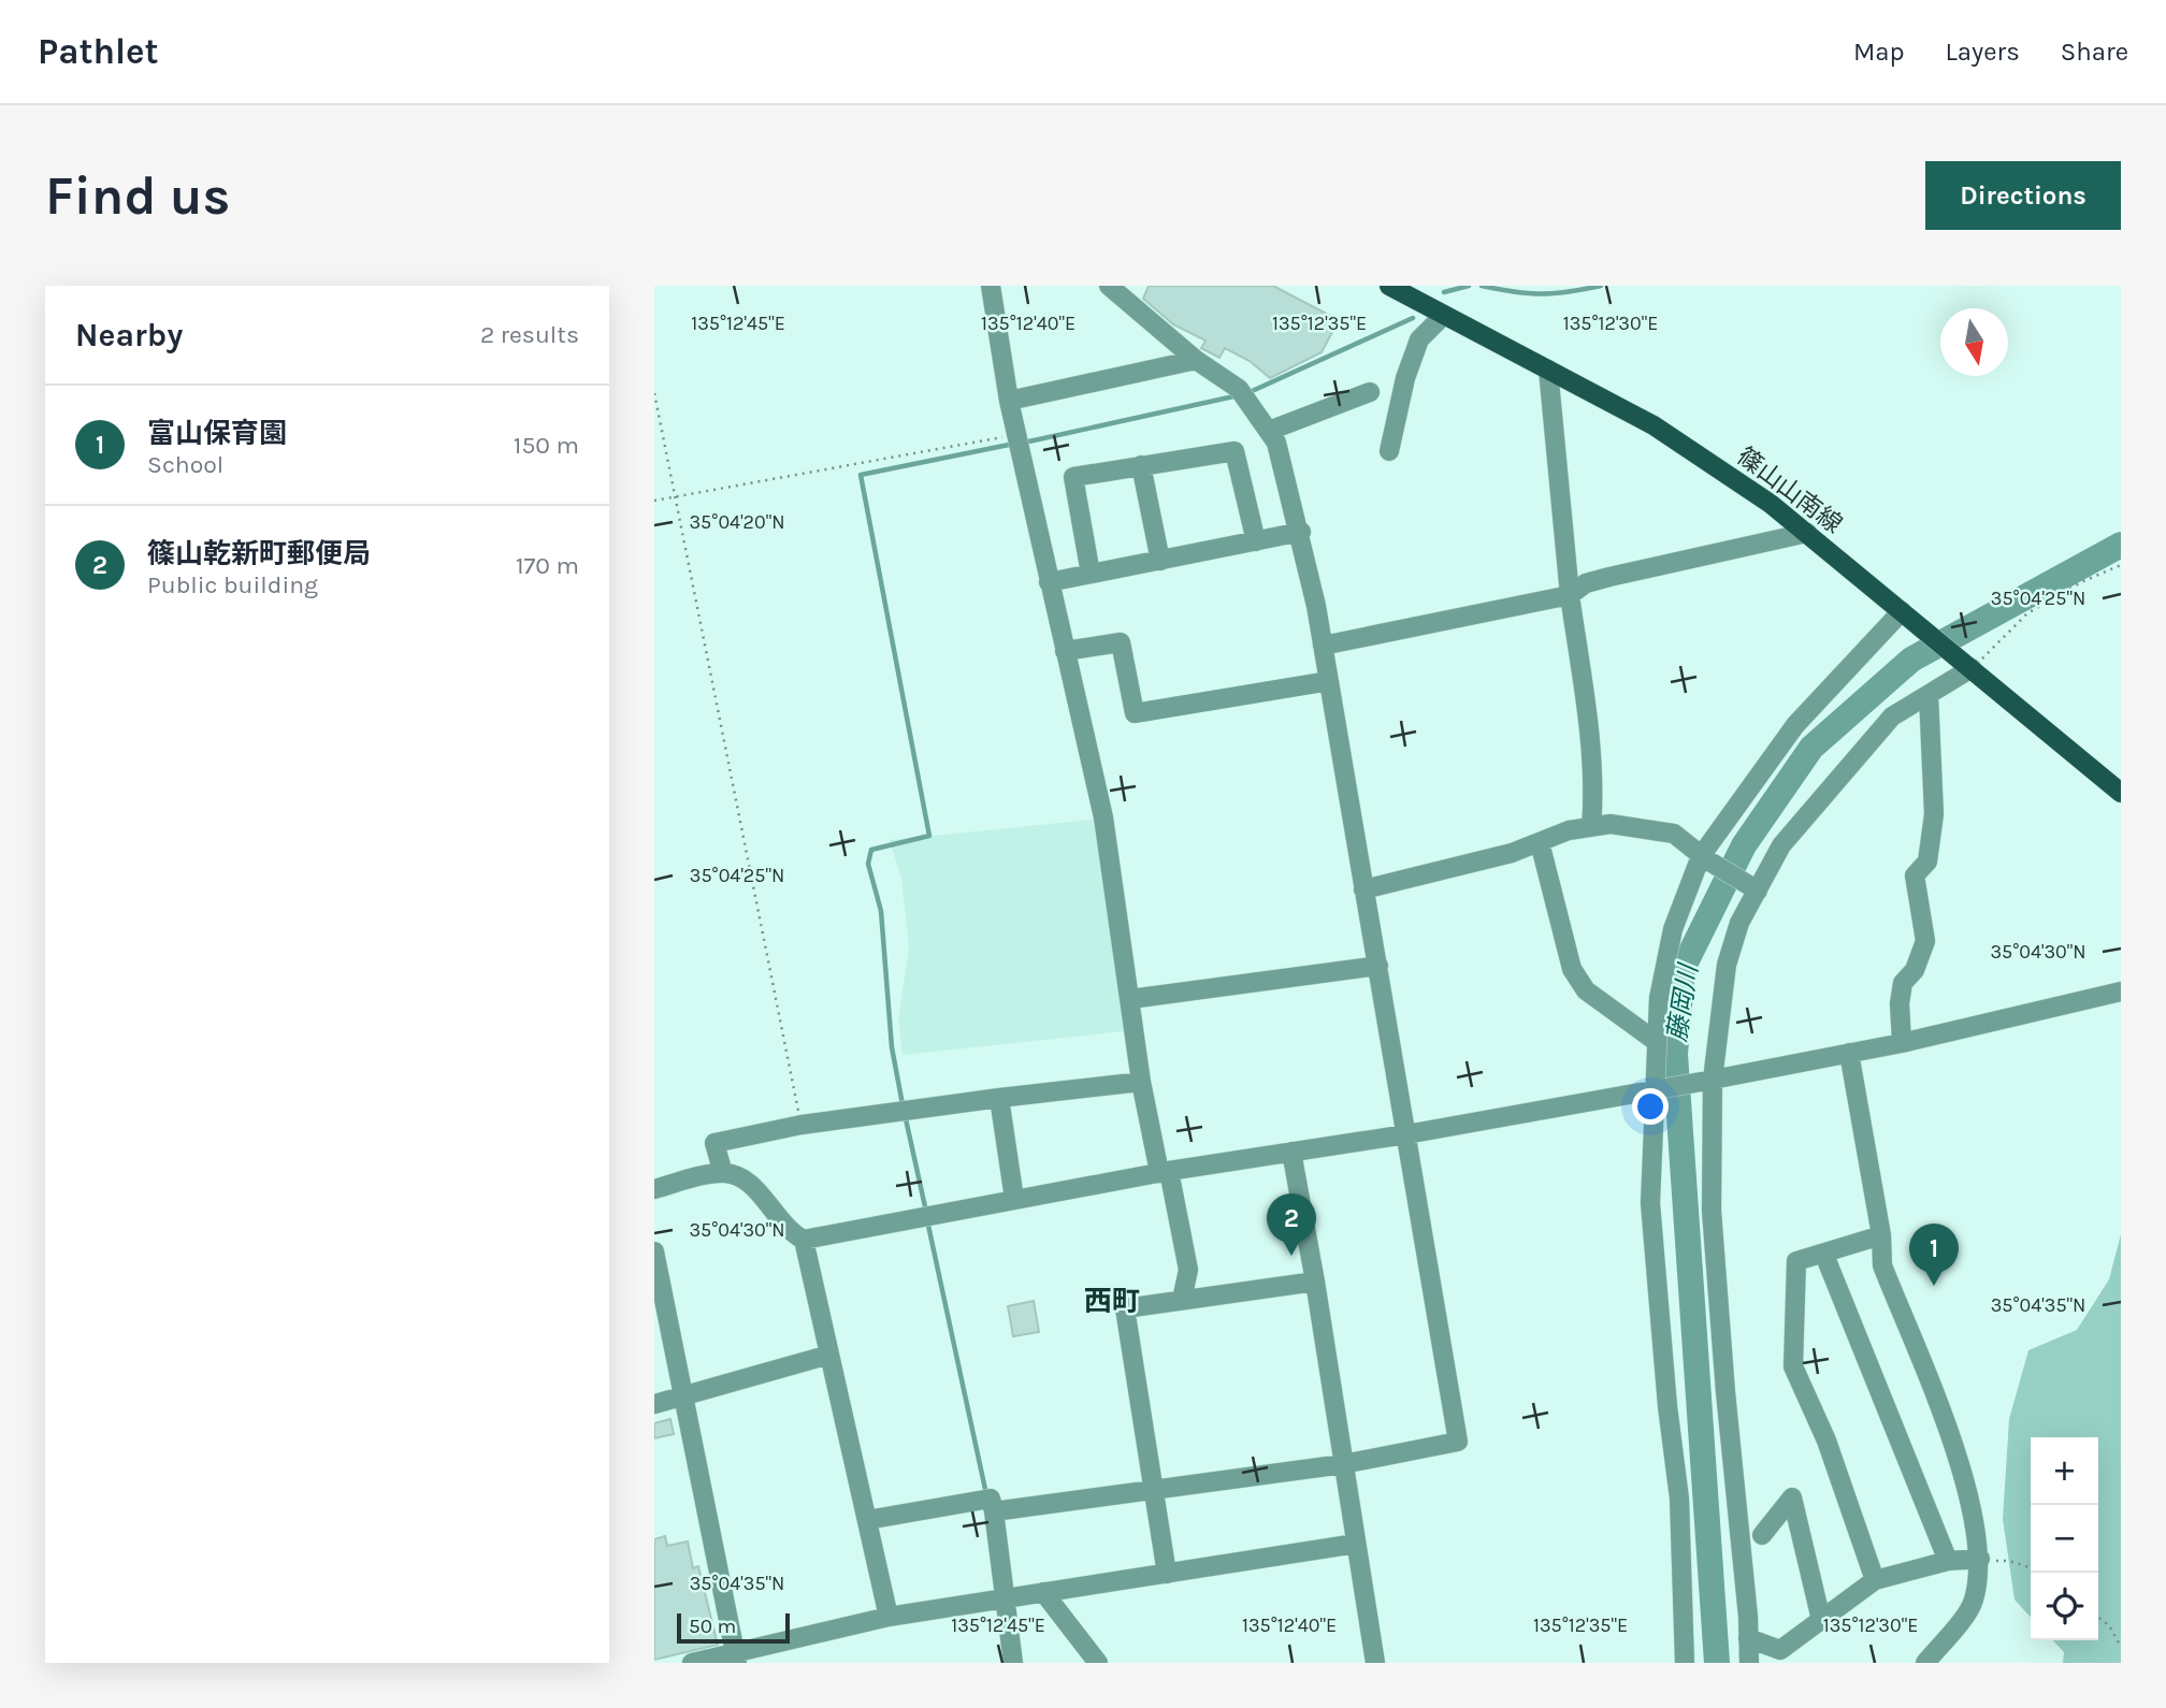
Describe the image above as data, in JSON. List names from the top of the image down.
{
  "streets": {
    "main road": ["篠山山南線"]
  },
  "districts": ["西町"],
  "water": ["藤岡川"],
  "scale_bar": "50 m",
  "north": "bottom",
  "page": {
    "header": "Pathlet",
    "nav": ["Map", "Layers", "Share"],
    "buttons": "Directions",
    "title": "Find us",
    "heading": ["Nearby", "2 results"],
    "list": [
      {
        "mark": "1",
        "name": "富山保育園",
        "note": "School",
        "value": "150 m"
      },
      {
        "mark": "2",
        "name": "篠山乾新町郵便局",
        "note": "Public building",
        "value": "170 m"
      }
    ],
    "pins": ["2", "1"],
    "map_buttons": ["+", "−"],
    "scale": "50 m"
  },
  "coordinates": [
    "135°12'45\"E",
    "135°12'40\"E",
    "135°12'35\"E",
    "135°12'30\"E",
    "35°04'20\"N",
    "35°04'25\"N",
    "35°04'30\"N",
    "35°04'35\"N"
  ]
}
